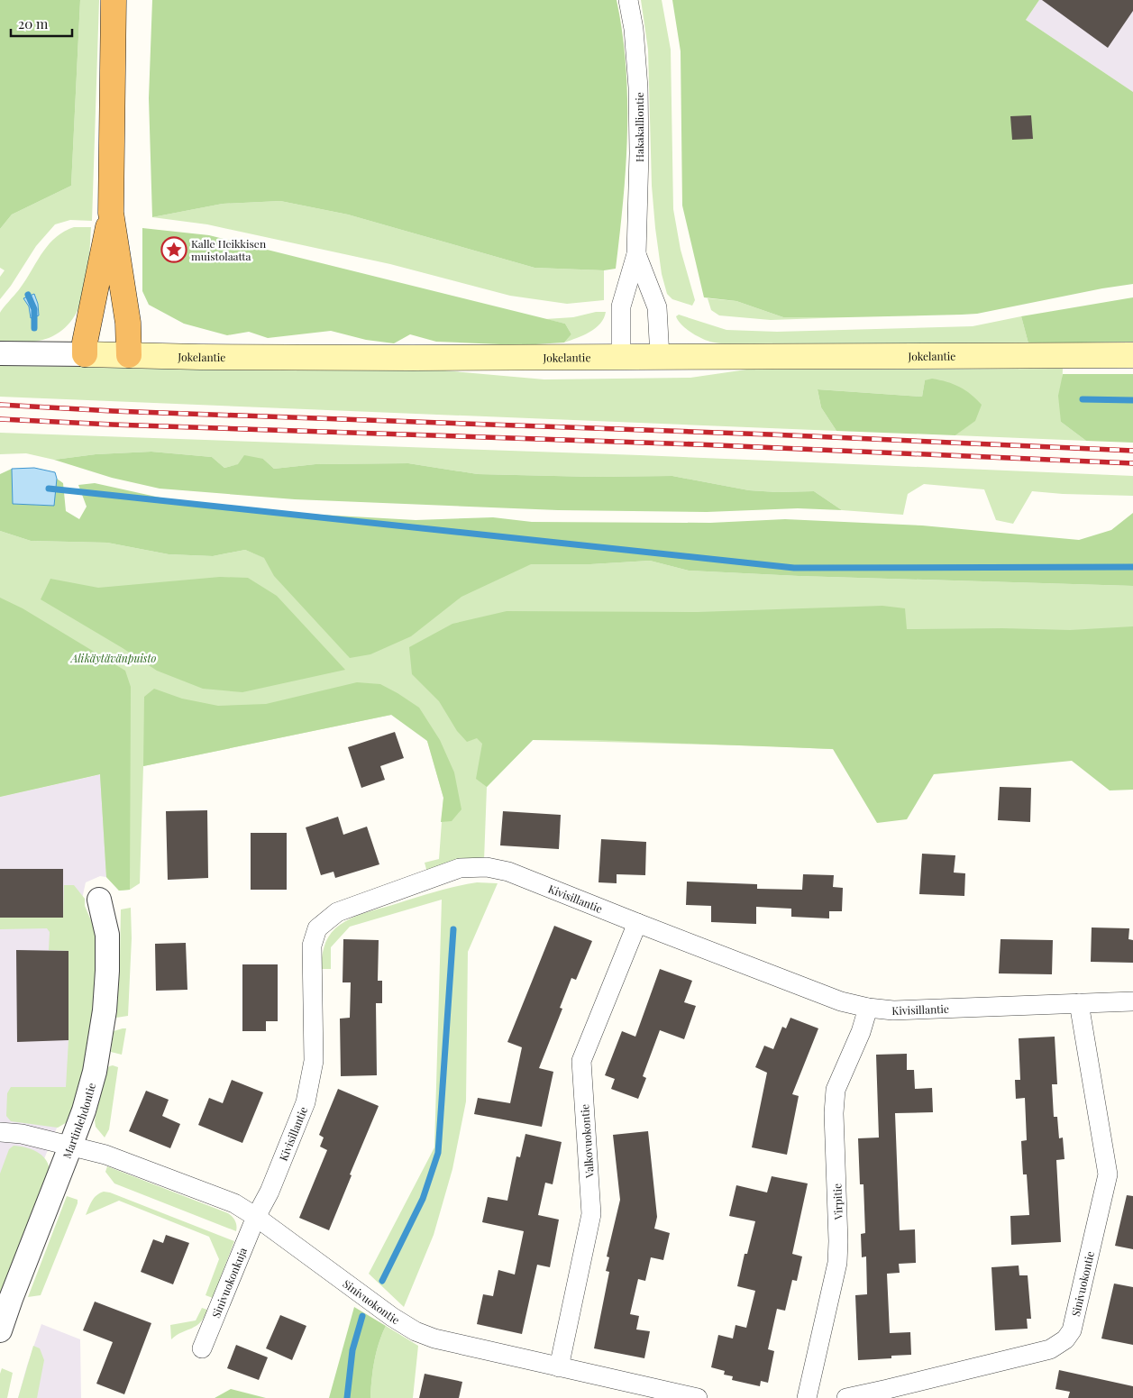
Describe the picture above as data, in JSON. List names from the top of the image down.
{
  "streets": {
    "main road": ["Jokelantie"],
    "street": [
      "Hakakalliontie",
      "Kivisillantie",
      "Martinlehdontie",
      "Valkovuokontie",
      "Virpitie",
      "Sinivuokonkuja",
      "Sinivuokontie"
    ]
  },
  "crossings": [
    ["Hakakalliontie", "Jokelantie"],
    ["Kivisillantie", "Valkovuokontie"],
    ["Kivisillantie", "Virpitie"],
    ["Kivisillantie", "Sinivuokonkuja"],
    ["Kivisillantie", "Sinivuokontie"],
    ["Martinlehdontie", "Sinivuokontie"],
    ["Valkovuokontie", "Sinivuokontie"],
    ["Sinivuokonkuja", "Sinivuokontie"]
  ],
  "parks": ["Alikäytävänpuisto"],
  "places": {
    "place": ["Kalle Heikkisen muistolaatta"]
  },
  "scale_bar": "20 m"
}
